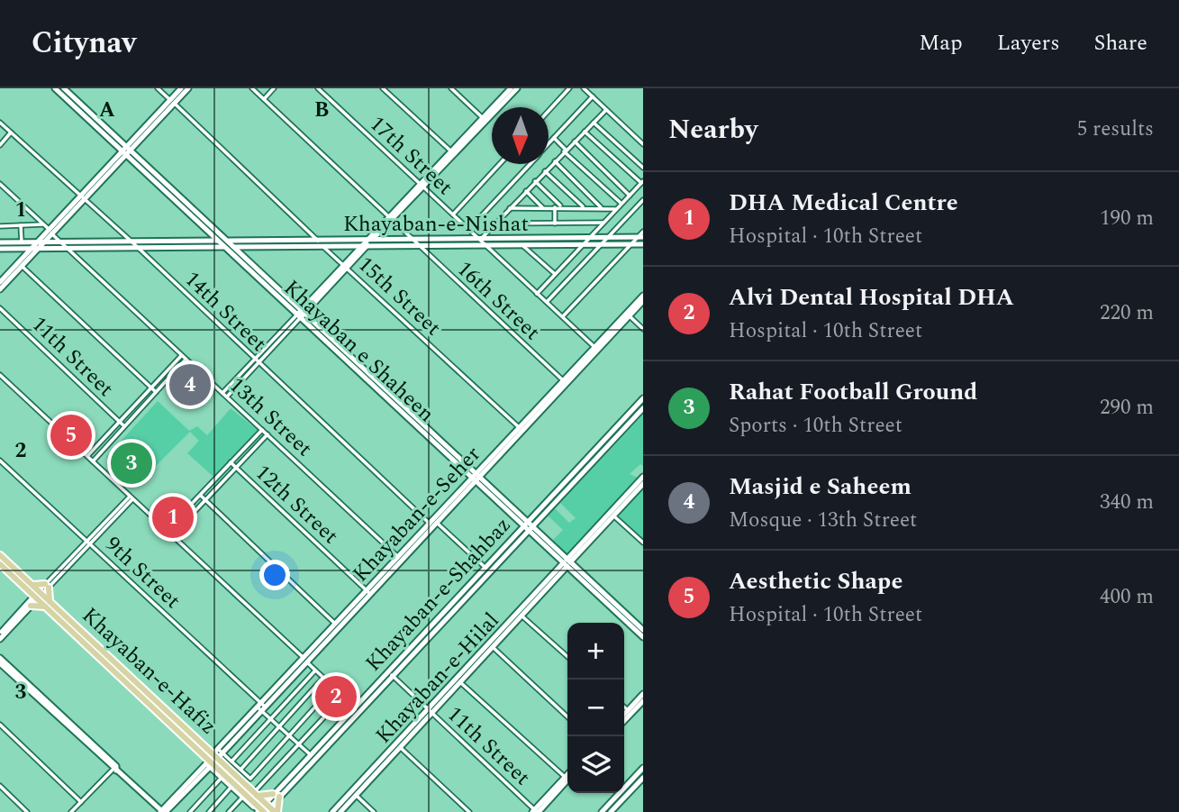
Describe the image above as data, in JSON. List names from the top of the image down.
{
  "streets": {
    "main road": ["Khayaban-e-Hafiz"],
    "street": [
      "17th Street",
      "Khayaban-e-Nishat",
      "15th Street",
      "16th Street",
      "14th Street",
      "Khayaban e Shaheen",
      "11th Street",
      "13th Street",
      "12th Street",
      "Khayaban-e-Seher",
      "9th Street",
      "Khayaban-e-Shahbaz",
      "Khayaban-e-Hilal"
    ]
  },
  "crossings": [
    ["17th Street", "Khayaban-e-Nishat"],
    ["17th Street", "Khayaban-e-Seher"],
    ["Khayaban-e-Nishat", "15th Street"],
    ["Khayaban-e-Nishat", "16th Street"],
    ["Khayaban-e-Nishat", "Khayaban e Shaheen"],
    ["15th Street", "Khayaban-e-Seher"],
    ["16th Street", "Khayaban-e-Seher"],
    ["14th Street", "Khayaban-e-Seher"],
    ["14th Street", "Khayaban-e-Shahbaz"],
    ["Khayaban e Shaheen", "Khayaban-e-Seher"],
    ["Khayaban e Shaheen", "Khayaban-e-Shahbaz"],
    ["Khayaban e Shaheen", "Khayaban-e-Hilal"],
    ["11th Street", "Khayaban-e-Shahbaz"],
    ["11th Street", "Khayaban-e-Hilal"],
    ["13th Street", "Khayaban-e-Seher"],
    ["12th Street", "Khayaban-e-Seher"],
    ["Khayaban-e-Seher", "9th Street"],
    ["Khayaban-e-Seher", "Khayaban-e-Hafiz"],
    ["9th Street", "Khayaban-e-Shahbaz"],
    ["Khayaban-e-Shahbaz", "Khayaban-e-Hafiz"]
  ],
  "north": "bottom",
  "page": {
    "header": "Citynav",
    "nav": ["Map", "Layers", "Share"],
    "heading": ["Nearby", "5 results"],
    "list": [
      {
        "mark": "1",
        "name": "DHA Medical Centre",
        "note": "Hospital · 10th Street",
        "value": "190 m"
      },
      {
        "mark": "2",
        "name": "Alvi Dental Hospital DHA",
        "note": "Hospital · 10th Street",
        "value": "220 m"
      },
      {
        "mark": "3",
        "name": "Rahat Football Ground",
        "note": "Sports · 10th Street",
        "value": "290 m"
      },
      {
        "mark": "4",
        "name": "Masjid e Saheem",
        "note": "Mosque · 13th Street",
        "value": "340 m"
      },
      {
        "mark": "5",
        "name": "Aesthetic Shape",
        "note": "Hospital · 10th Street",
        "value": "400 m"
      }
    ],
    "pins": [
      "4",
      "5",
      "3",
      "1",
      "2"
    ],
    "map_buttons": ["+", "−"]
  },
  "grid": {
    "columns": ["A", "B"],
    "rows": ["1", "2", "3"]
  }
}
